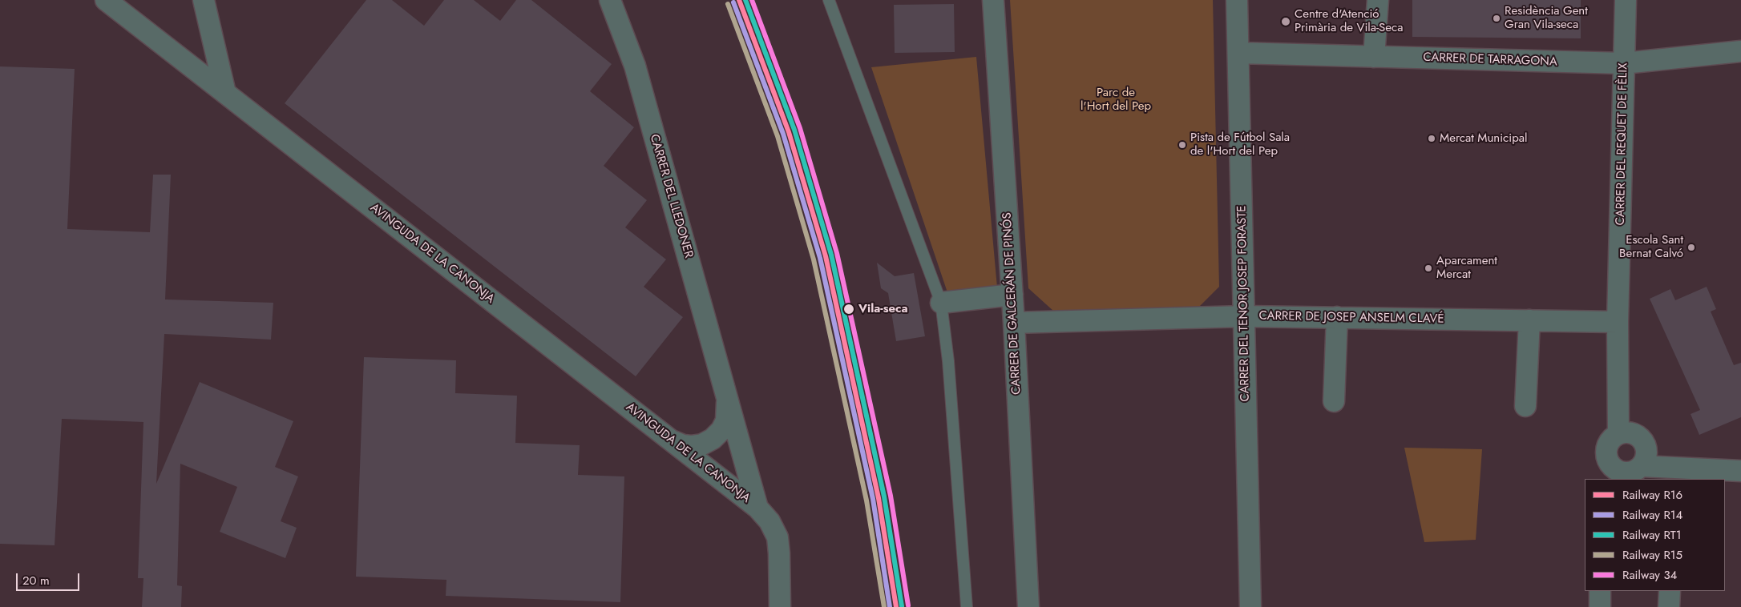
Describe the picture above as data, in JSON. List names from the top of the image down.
{
  "streets": {
    "street": [
      "CARRER DE TARRAGONA",
      "CARRER DEL REQUET DE FÈLIX",
      "CARRER DEL LLEDONER",
      "AVINGUDA DE LA CANONJA",
      "CARRER DE GALCERÁN DE PINÓS",
      "CARRER DEL TENOR JOSEP FORASTE",
      "CARRER DE JOSEP ANSELM CLAVÉ"
    ]
  },
  "crossings": [
    ["CARRER DE TARRAGONA", "CARRER DEL REQUET DE FÈLIX"],
    ["CARRER DE TARRAGONA", "CARRER DEL TENOR JOSEP FORASTE"],
    ["CARRER DEL REQUET DE FÈLIX", "CARRER DE JOSEP ANSELM CLAVÉ"],
    ["CARRER DEL LLEDONER", "AVINGUDA DE LA CANONJA"],
    ["CARRER DE GALCERÁN DE PINÓS", "CARRER DE JOSEP ANSELM CLAVÉ"],
    ["CARRER DEL TENOR JOSEP FORASTE", "CARRER DE JOSEP ANSELM CLAVÉ"]
  ],
  "parks": ["Parc de l'Hort del Pep"],
  "places": [
    "Residència Gent Gran Vila-seca",
    "Centre d'Atenció Primària de Vila-Seca",
    "Mercat Municipal",
    "Pista de Fútbol Sala de l'Hort del Pep",
    "Escola Sant Bernat Calvó",
    "Aparcament Mercat",
    "Vila-seca"
  ],
  "lines": [
    "rail line R16",
    "rail line RT1",
    "rail line 34",
    "rail line R14",
    "rail line R15"
  ],
  "legend": [
    "Railway R16",
    "Railway R14",
    "Railway RT1",
    "Railway R15",
    "Railway 34"
  ],
  "scale_bar": "20 m"
}
